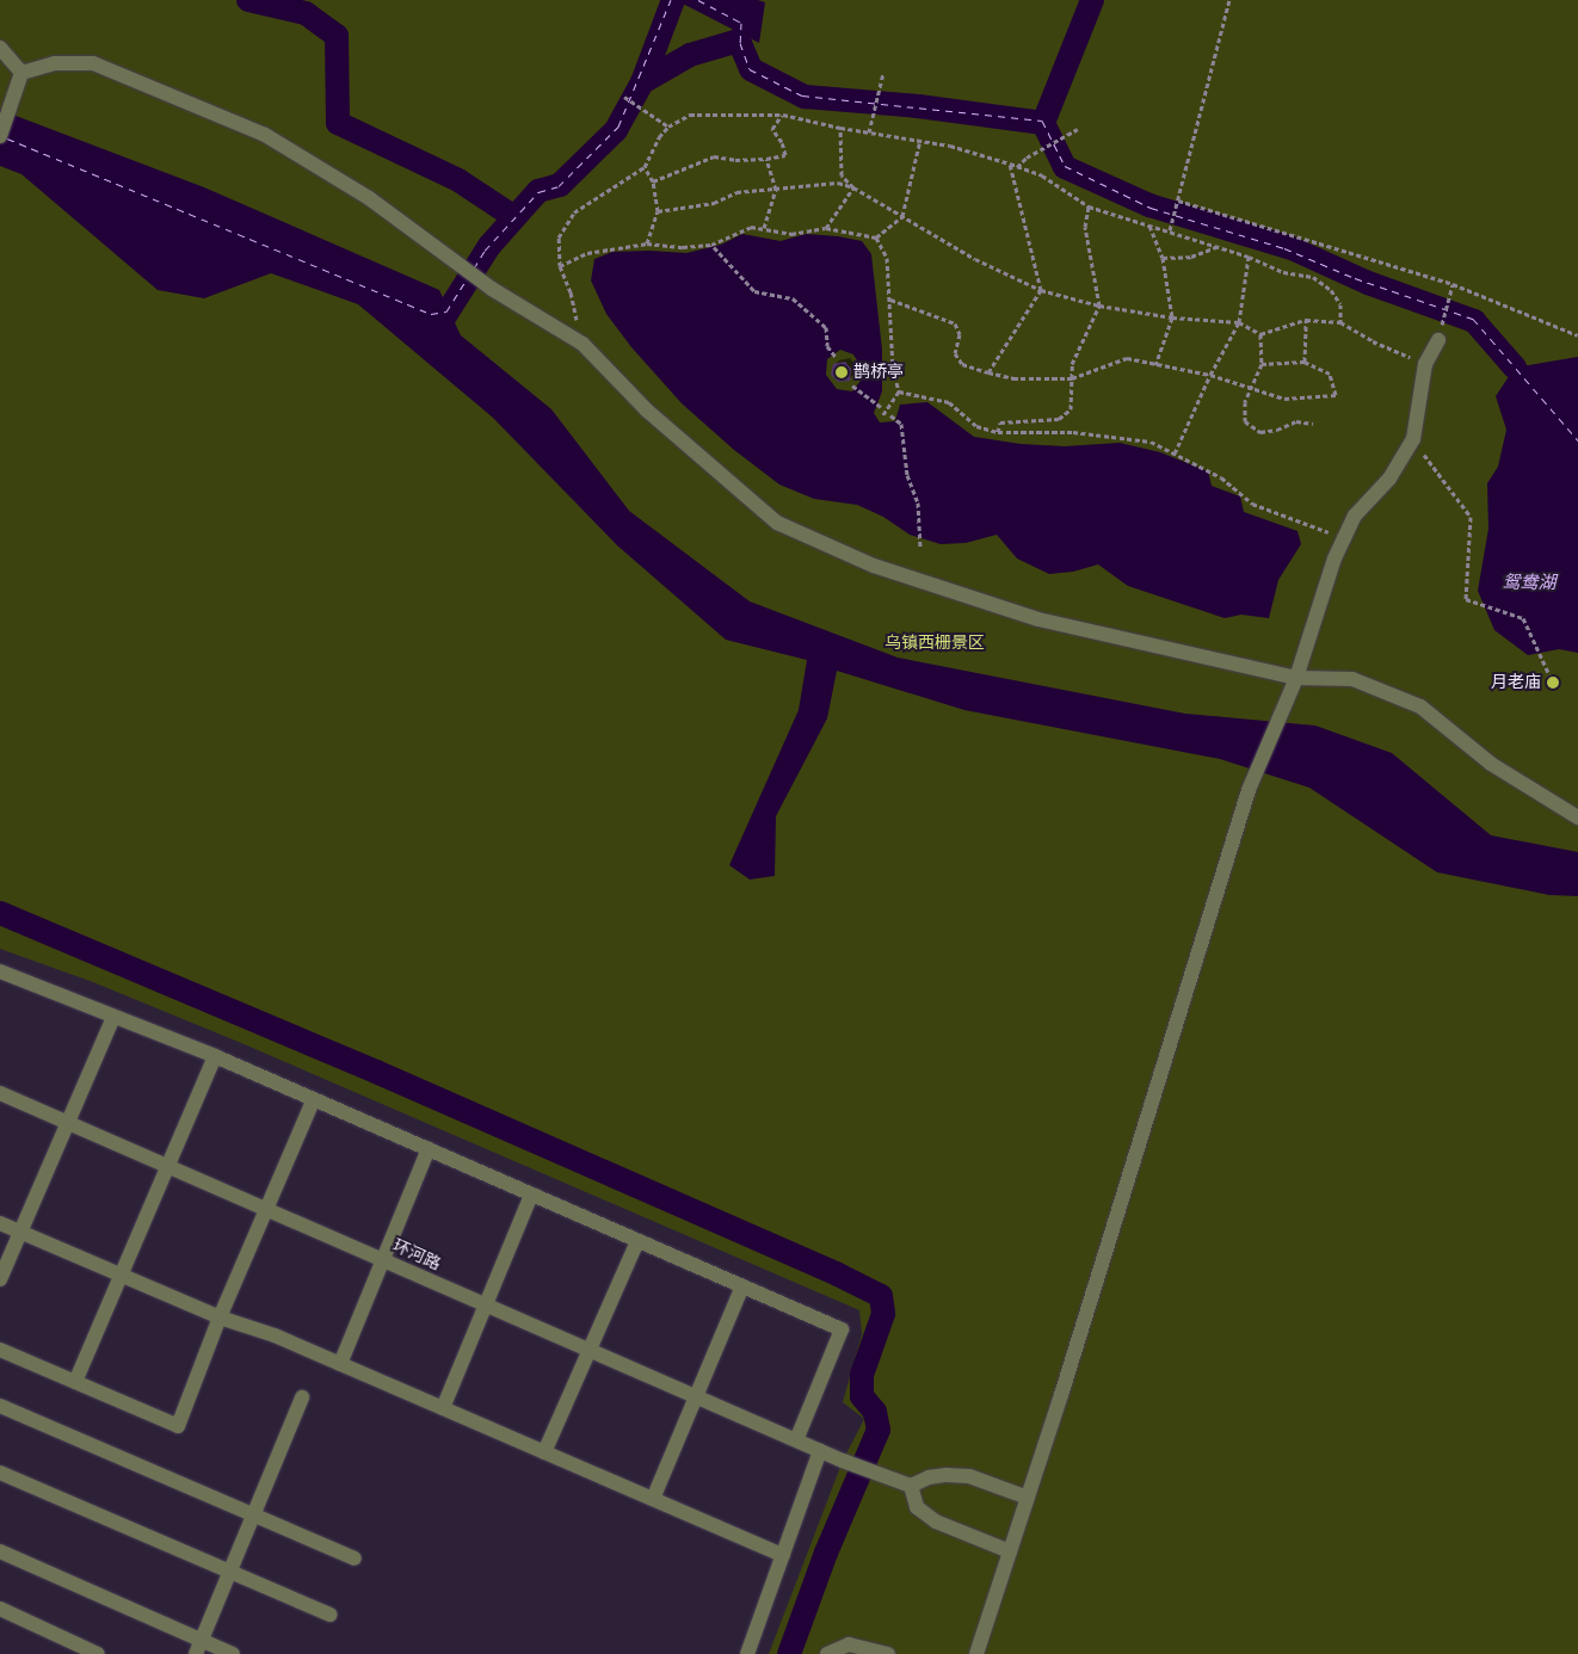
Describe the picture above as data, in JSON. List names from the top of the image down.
{
  "streets": {
    "street": ["环河路"]
  },
  "water": ["鸳鸯湖"],
  "parks": ["乌镇西栅景区"],
  "places": ["鹊桥亭", "月老庙"]
}
